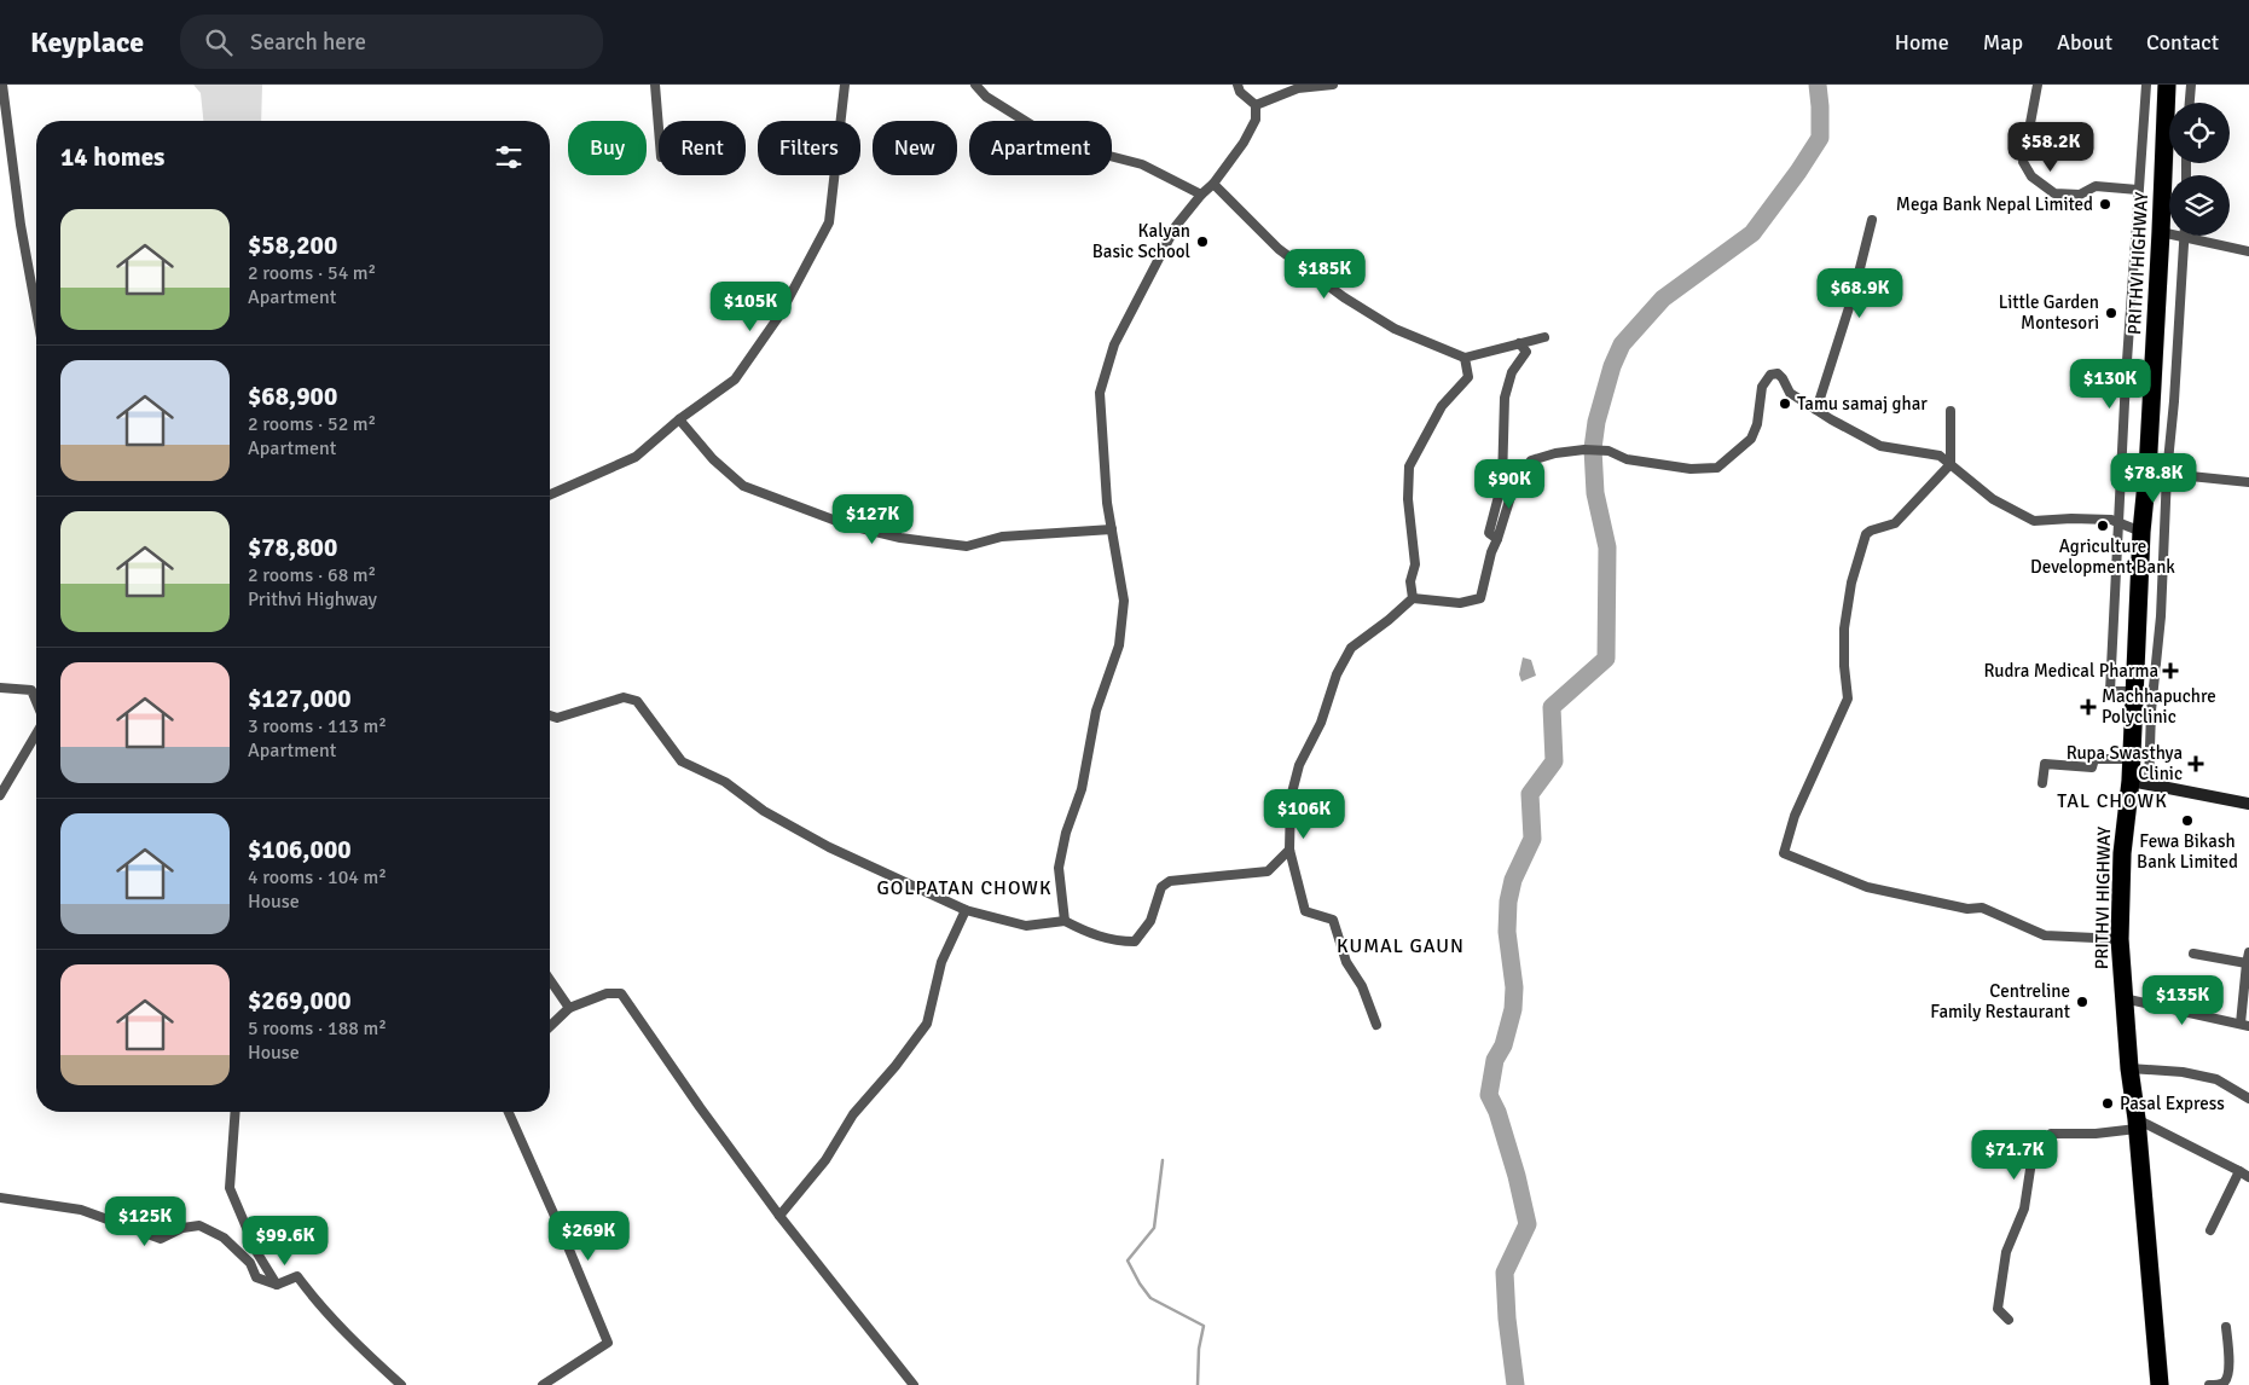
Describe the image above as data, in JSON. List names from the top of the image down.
{
  "streets": {
    "highway": ["PRITHVI HIGHWAY"]
  },
  "districts": ["TAL CHOWK", "GOLPATAN CHOWK", "KUMAL GAUN"],
  "places": {
    "other": [
      "Mega Bank Nepal Limited",
      "Kalyan Basic School",
      "Little Garden Montesori",
      "Tamu samaj ghar",
      "Agriculture Development Bank",
      "Fewa Bikash Bank Limited",
      "Centreline Family Restaurant",
      "Pasal Express"
    ],
    "health": ["Rudra Medical Pharma", "Machhapuchre Polyclinic", "Rupa Swasthya Clinic"]
  },
  "page": {
    "header": "Keyplace",
    "search": "Search here",
    "nav": [
      "Home",
      "Map",
      "About",
      "Contact"
    ],
    "chip": [
      "Buy",
      "Rent",
      "Filters",
      "New",
      "Apartment"
    ],
    "heading": "14 homes",
    "price": [
      "$58.2K",
      "$185K",
      "$68.9K",
      "$105K",
      "$130K",
      "$78.8K",
      "$90K",
      "$127K",
      "$106K",
      "$135K",
      "$71.7K",
      "$125K",
      "$269K",
      "$99.6K"
    ],
    "list": [
      {
        "name": "$58,200",
        "note": "2 rooms · 54 m² · Apartment"
      },
      {
        "name": "$68,900",
        "note": "2 rooms · 52 m² · Apartment"
      },
      {
        "name": "$78,800",
        "note": "2 rooms · 68 m² · Prithvi Highway"
      },
      {
        "name": "$127,000",
        "note": "3 rooms · 113 m² · Apartment"
      },
      {
        "name": "$106,000",
        "note": "4 rooms · 104 m² · House"
      },
      {
        "name": "$269,000",
        "note": "5 rooms · 188 m² · House"
      }
    ]
  }
}
